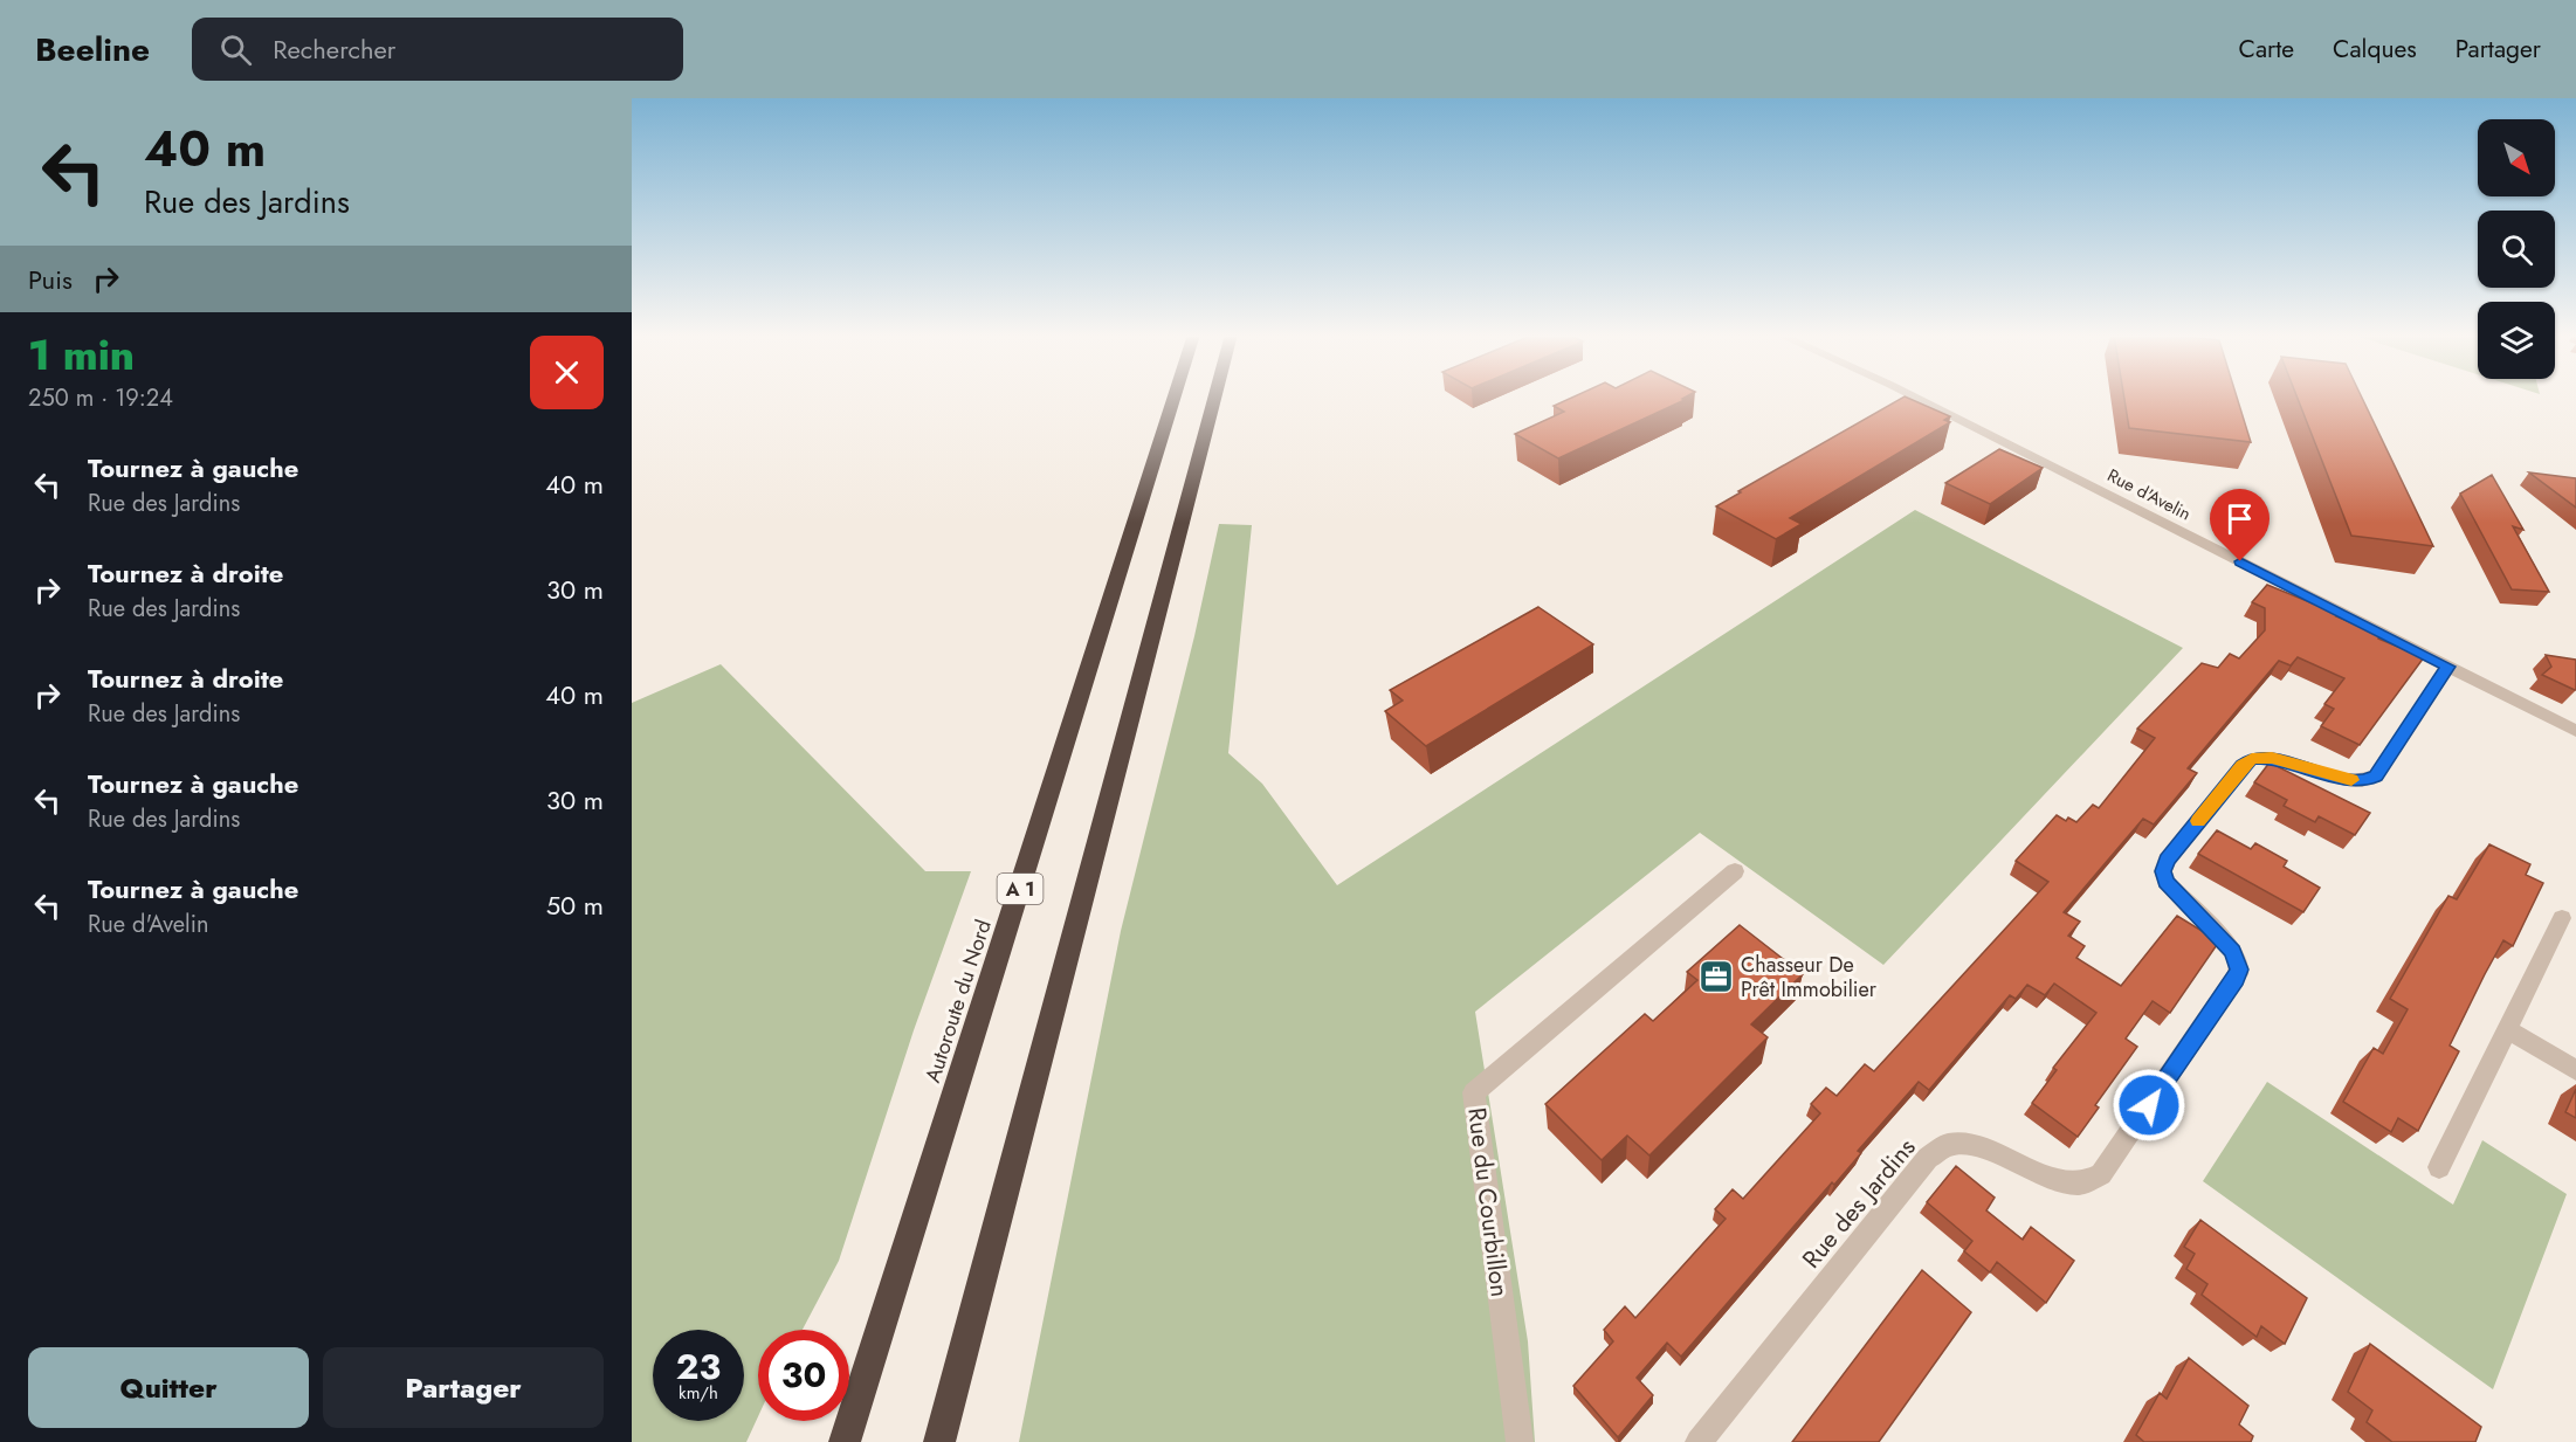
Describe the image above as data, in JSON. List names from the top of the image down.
{
  "streets": {
    "highway": ["A 1", "Autoroute du Nord"],
    "street": ["Rue d'Avelin", "Rue du Courbillon", "Rue des Jardins"]
  },
  "crossings": [
    ["Rue d'Avelin", "Rue des Jardins"]
  ],
  "places": {
    "office": ["Chasseur De Prêt Immobilier"]
  },
  "north": "bottom right",
  "page": {
    "header": "Beeline",
    "search": "Rechercher",
    "nav": ["Carte", "Calques", "Partager"],
    "turn": ["40 m", "Rue des Jardins"],
    "then": "Puis",
    "heading": ["1 min", "250 m · 19:24"],
    "list": [
      {
        "name": "Tournez à gauche",
        "note": "Rue des Jardins",
        "value": "40 m"
      },
      {
        "name": "Tournez à droite",
        "note": "Rue des Jardins",
        "value": "30 m"
      },
      {
        "name": "Tournez à droite",
        "note": "Rue des Jardins",
        "value": "40 m"
      },
      {
        "name": "Tournez à gauche",
        "note": "Rue des Jardins",
        "value": "30 m"
      },
      {
        "name": "Tournez à gauche",
        "note": "Rue d'Avelin",
        "value": "50 m"
      }
    ],
    "speed": "23 km/h",
    "limit": "30",
    "buttons": ["Quitter", "Partager"]
  }
}
